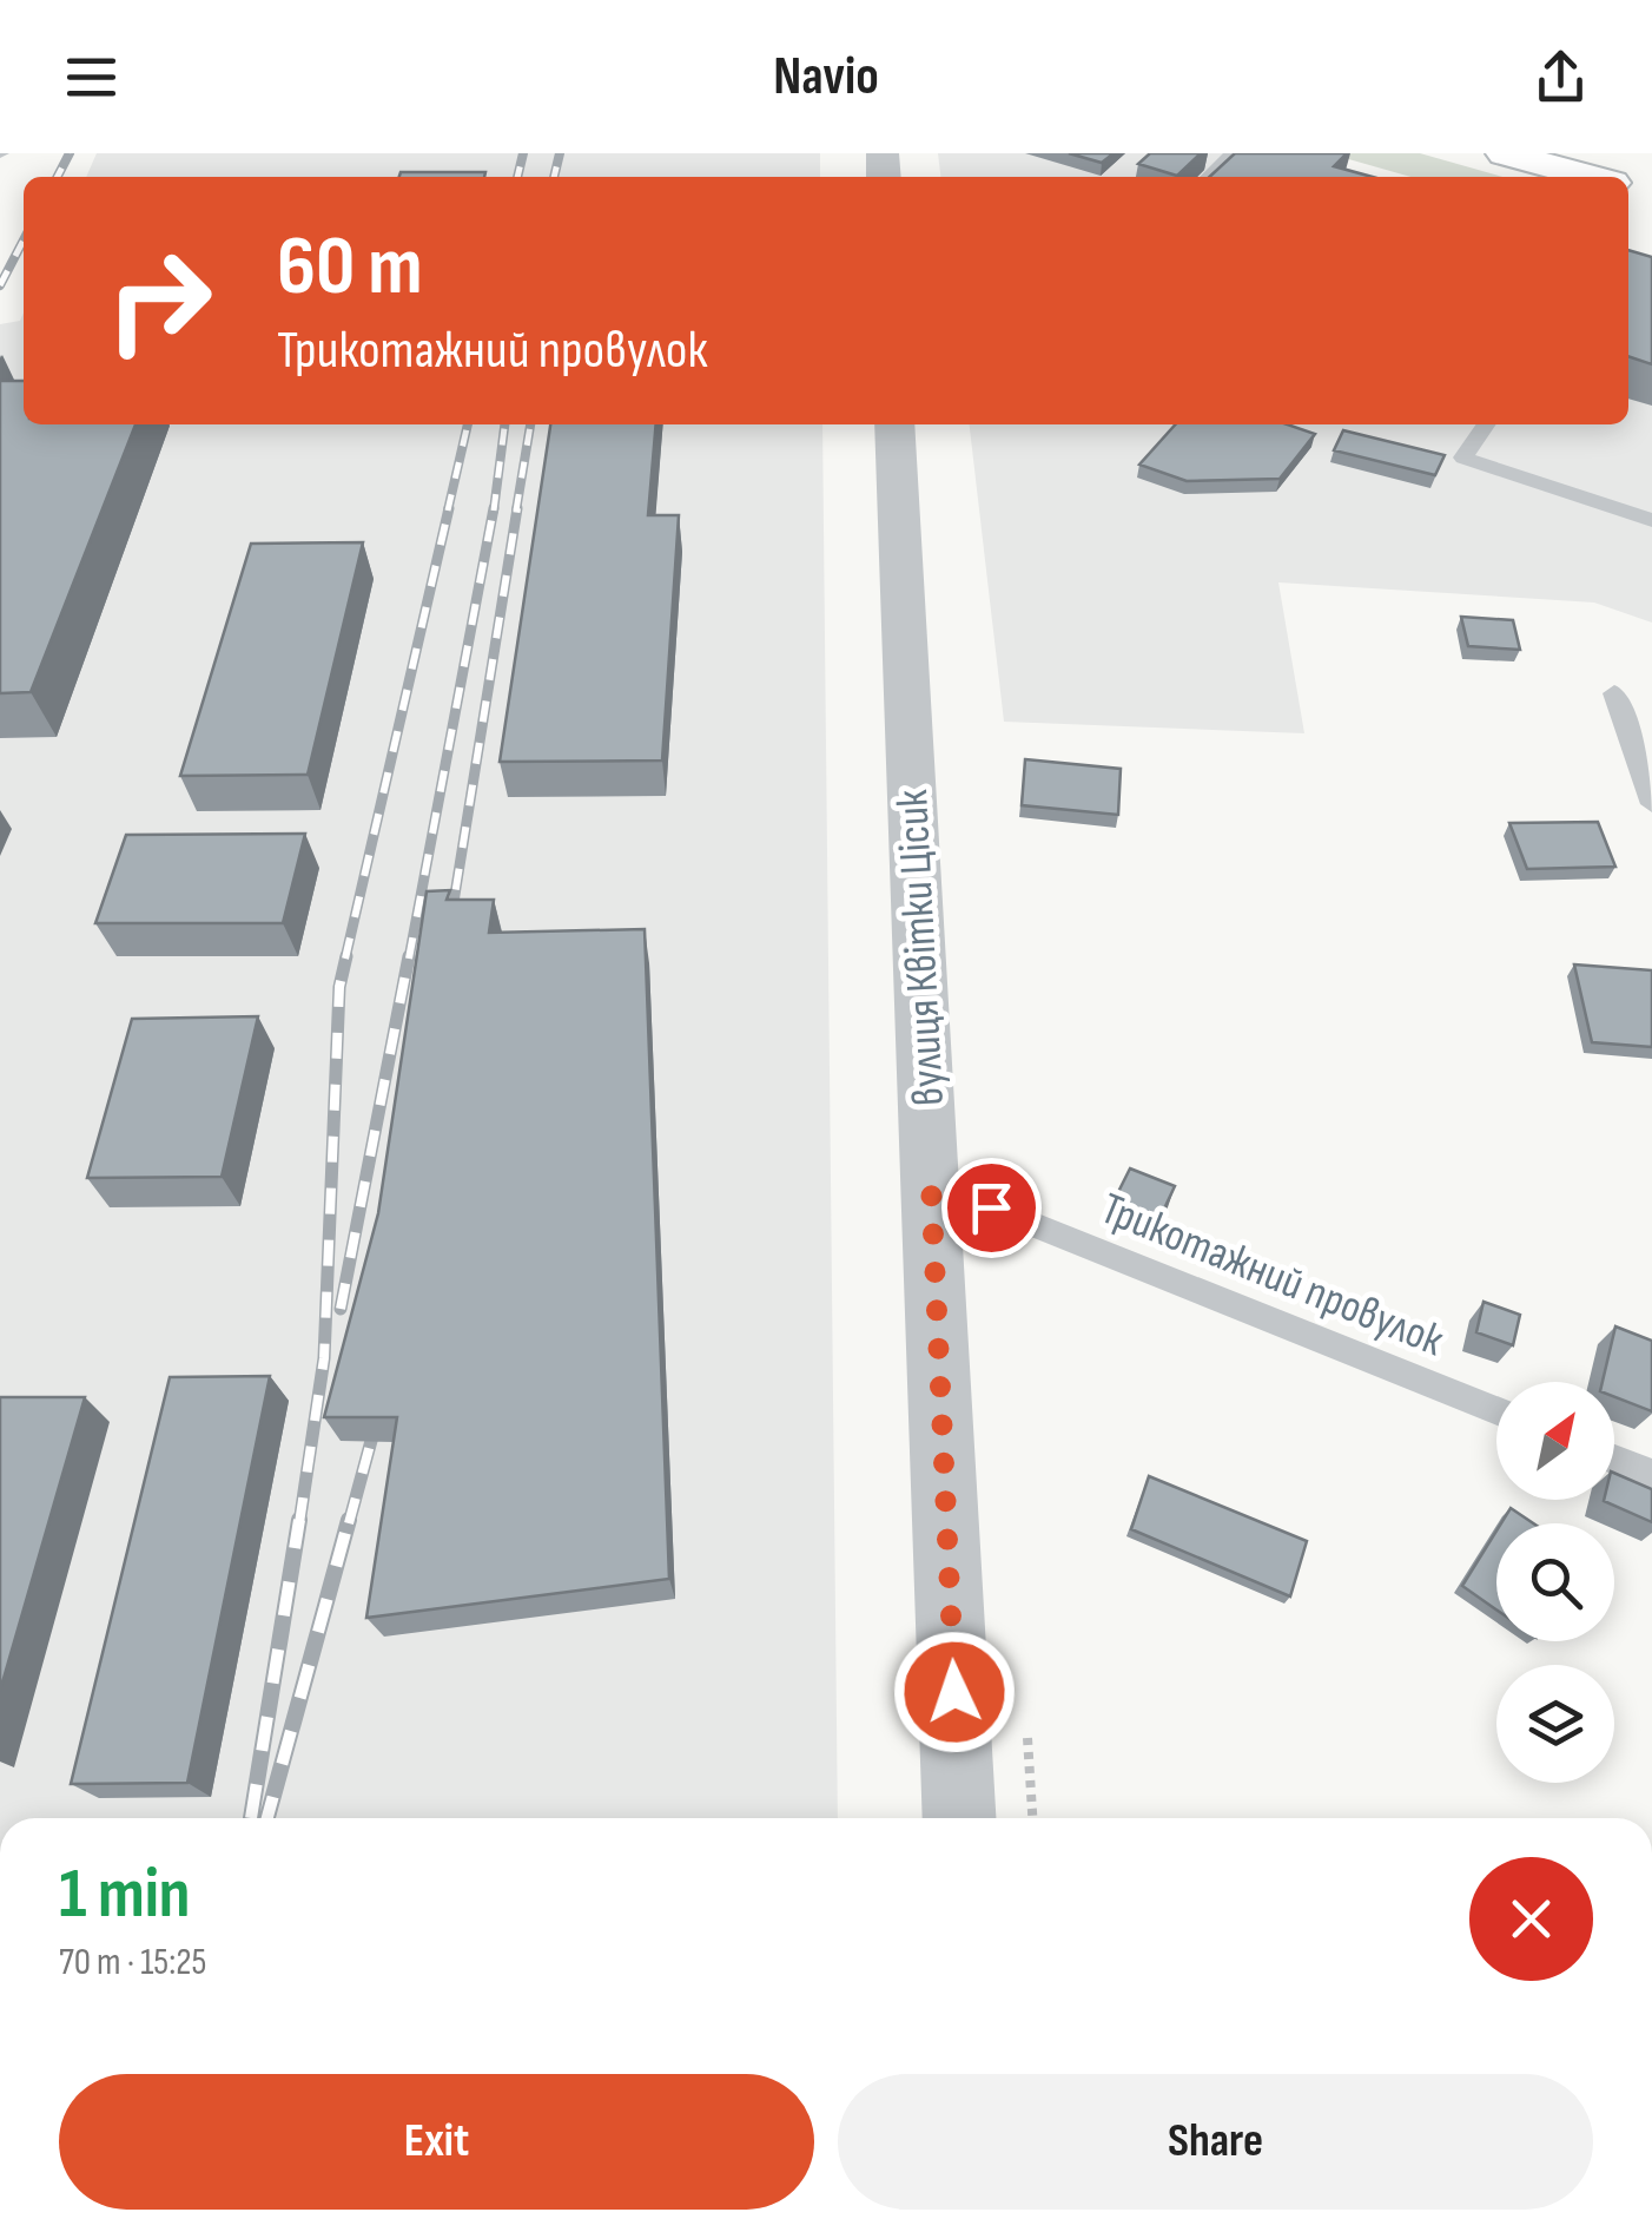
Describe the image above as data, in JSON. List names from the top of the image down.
{
  "streets": {
    "street": ["вулиця Квітки Цісик"],
    "lane": ["Трикотажний провулок"]
  },
  "crossings": [
    ["вулиця Квітки Цісик", "Трикотажний провулок"]
  ],
  "north": "top right",
  "page": {
    "header": "Navio",
    "turn": ["60 m", "Трикотажний провулок"],
    "heading": ["1 min", "70 m · 15:25"],
    "buttons": ["Exit", "Share"]
  }
}
